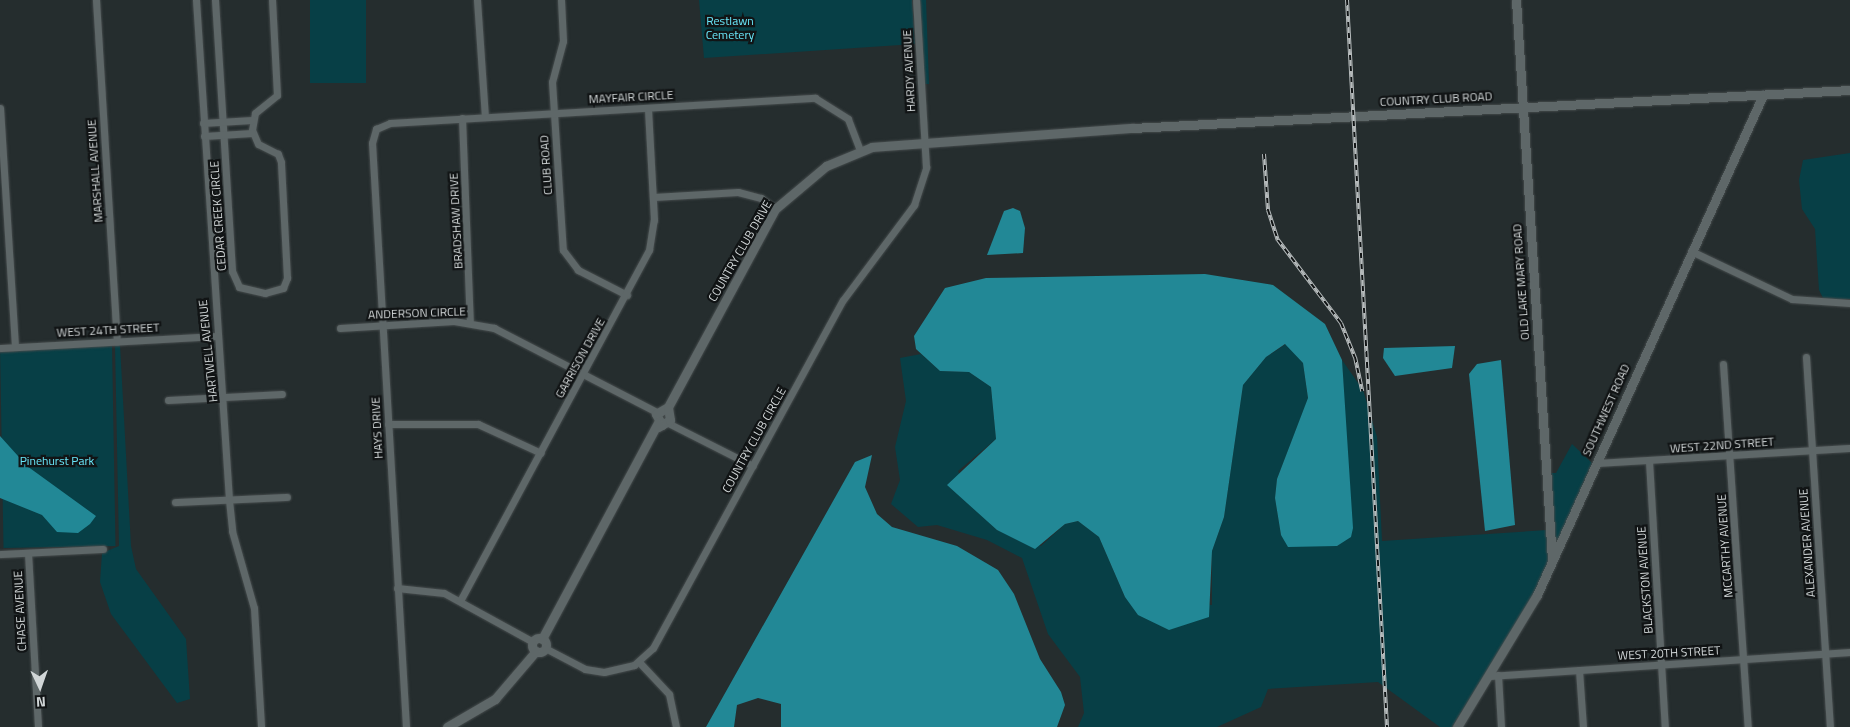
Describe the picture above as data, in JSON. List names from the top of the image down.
{
  "streets": {
    "street": [
      "HARDY AVENUE",
      "MAYFAIR CIRCLE",
      "COUNTRY CLUB ROAD",
      "CLUB ROAD",
      "MARSHALL AVENUE",
      "CEDAR CREEK CIRCLE",
      "BRADSHAW DRIVE",
      "COUNTRY CLUB DRIVE",
      "OLD LAKE MARY ROAD",
      "ANDERSON CIRCLE",
      "WEST 24TH STREET",
      "HARTWELL AVENUE",
      "GARRISON DRIVE",
      "SOUTHWEST ROAD",
      "HAYS DRIVE",
      "COUNTRY CLUB CIRCLE",
      "WEST 22ND STREET",
      "ALEXANDER AVENUE",
      "MCCARTHY AVENUE",
      "BLACKSTON AVENUE",
      "CHASE AVENUE",
      "WEST 20TH STREET"
    ]
  },
  "crossings": [
    ["HARDY AVENUE", "COUNTRY CLUB DRIVE"],
    ["HARDY AVENUE", "COUNTRY CLUB CIRCLE"],
    ["MAYFAIR CIRCLE", "CLUB ROAD"],
    ["MAYFAIR CIRCLE", "BRADSHAW DRIVE"],
    ["MAYFAIR CIRCLE", "COUNTRY CLUB DRIVE"],
    ["MAYFAIR CIRCLE", "GARRISON DRIVE"],
    ["MAYFAIR CIRCLE", "HAYS DRIVE"],
    ["COUNTRY CLUB ROAD", "COUNTRY CLUB DRIVE"],
    ["COUNTRY CLUB ROAD", "OLD LAKE MARY ROAD"],
    ["COUNTRY CLUB ROAD", "SOUTHWEST ROAD"],
    ["CLUB ROAD", "GARRISON DRIVE"],
    ["MARSHALL AVENUE", "WEST 24TH STREET"],
    ["BRADSHAW DRIVE", "ANDERSON CIRCLE"],
    ["COUNTRY CLUB DRIVE", "ANDERSON CIRCLE"],
    ["COUNTRY CLUB DRIVE", "COUNTRY CLUB CIRCLE"],
    ["OLD LAKE MARY ROAD", "SOUTHWEST ROAD"],
    ["ANDERSON CIRCLE", "GARRISON DRIVE"],
    ["ANDERSON CIRCLE", "HAYS DRIVE"],
    ["ANDERSON CIRCLE", "COUNTRY CLUB CIRCLE"],
    ["WEST 24TH STREET", "HARTWELL AVENUE"],
    ["SOUTHWEST ROAD", "WEST 22ND STREET"],
    ["SOUTHWEST ROAD", "WEST 20TH STREET"],
    ["WEST 22ND STREET", "ALEXANDER AVENUE"],
    ["WEST 22ND STREET", "MCCARTHY AVENUE"],
    ["WEST 22ND STREET", "BLACKSTON AVENUE"],
    ["ALEXANDER AVENUE", "WEST 20TH STREET"],
    ["MCCARTHY AVENUE", "WEST 20TH STREET"],
    ["BLACKSTON AVENUE", "WEST 20TH STREET"]
  ],
  "parks": ["Restlawn Cemetery", "Pinehurst Park"],
  "north": "bottom"
}
